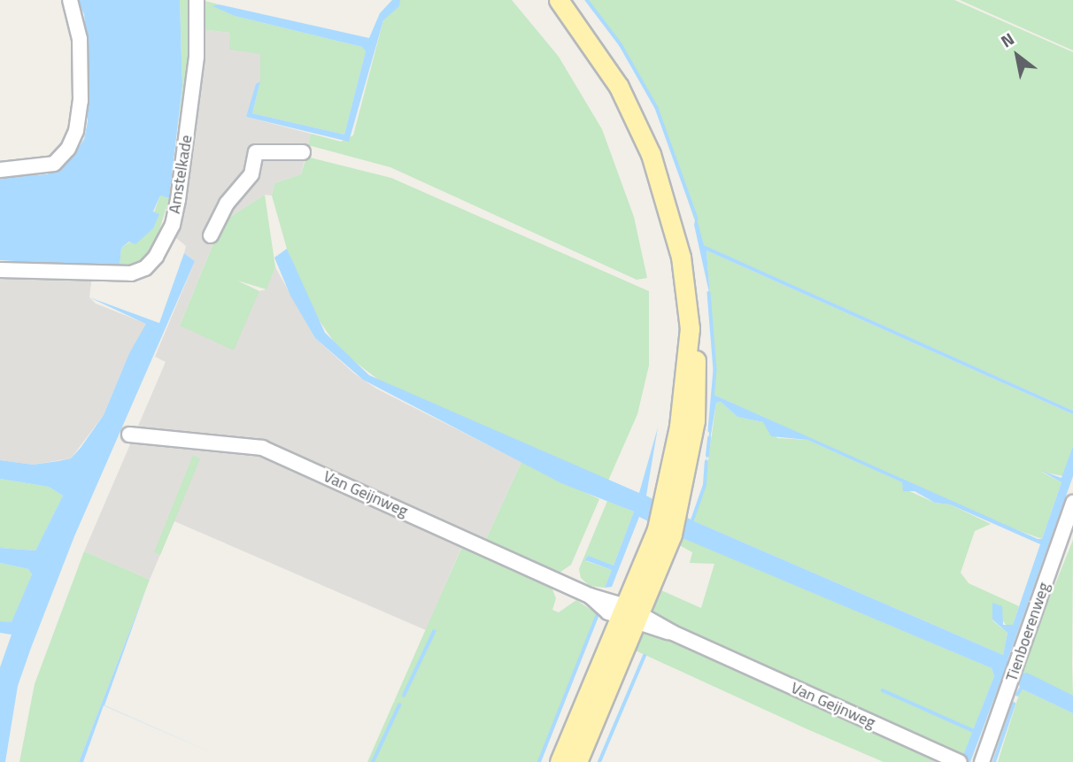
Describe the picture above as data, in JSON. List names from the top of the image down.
{
  "streets": {
    "street": ["Amstelkade", "Van Geijnweg", "Tienboerenweg"]
  },
  "north": "top left"
}
